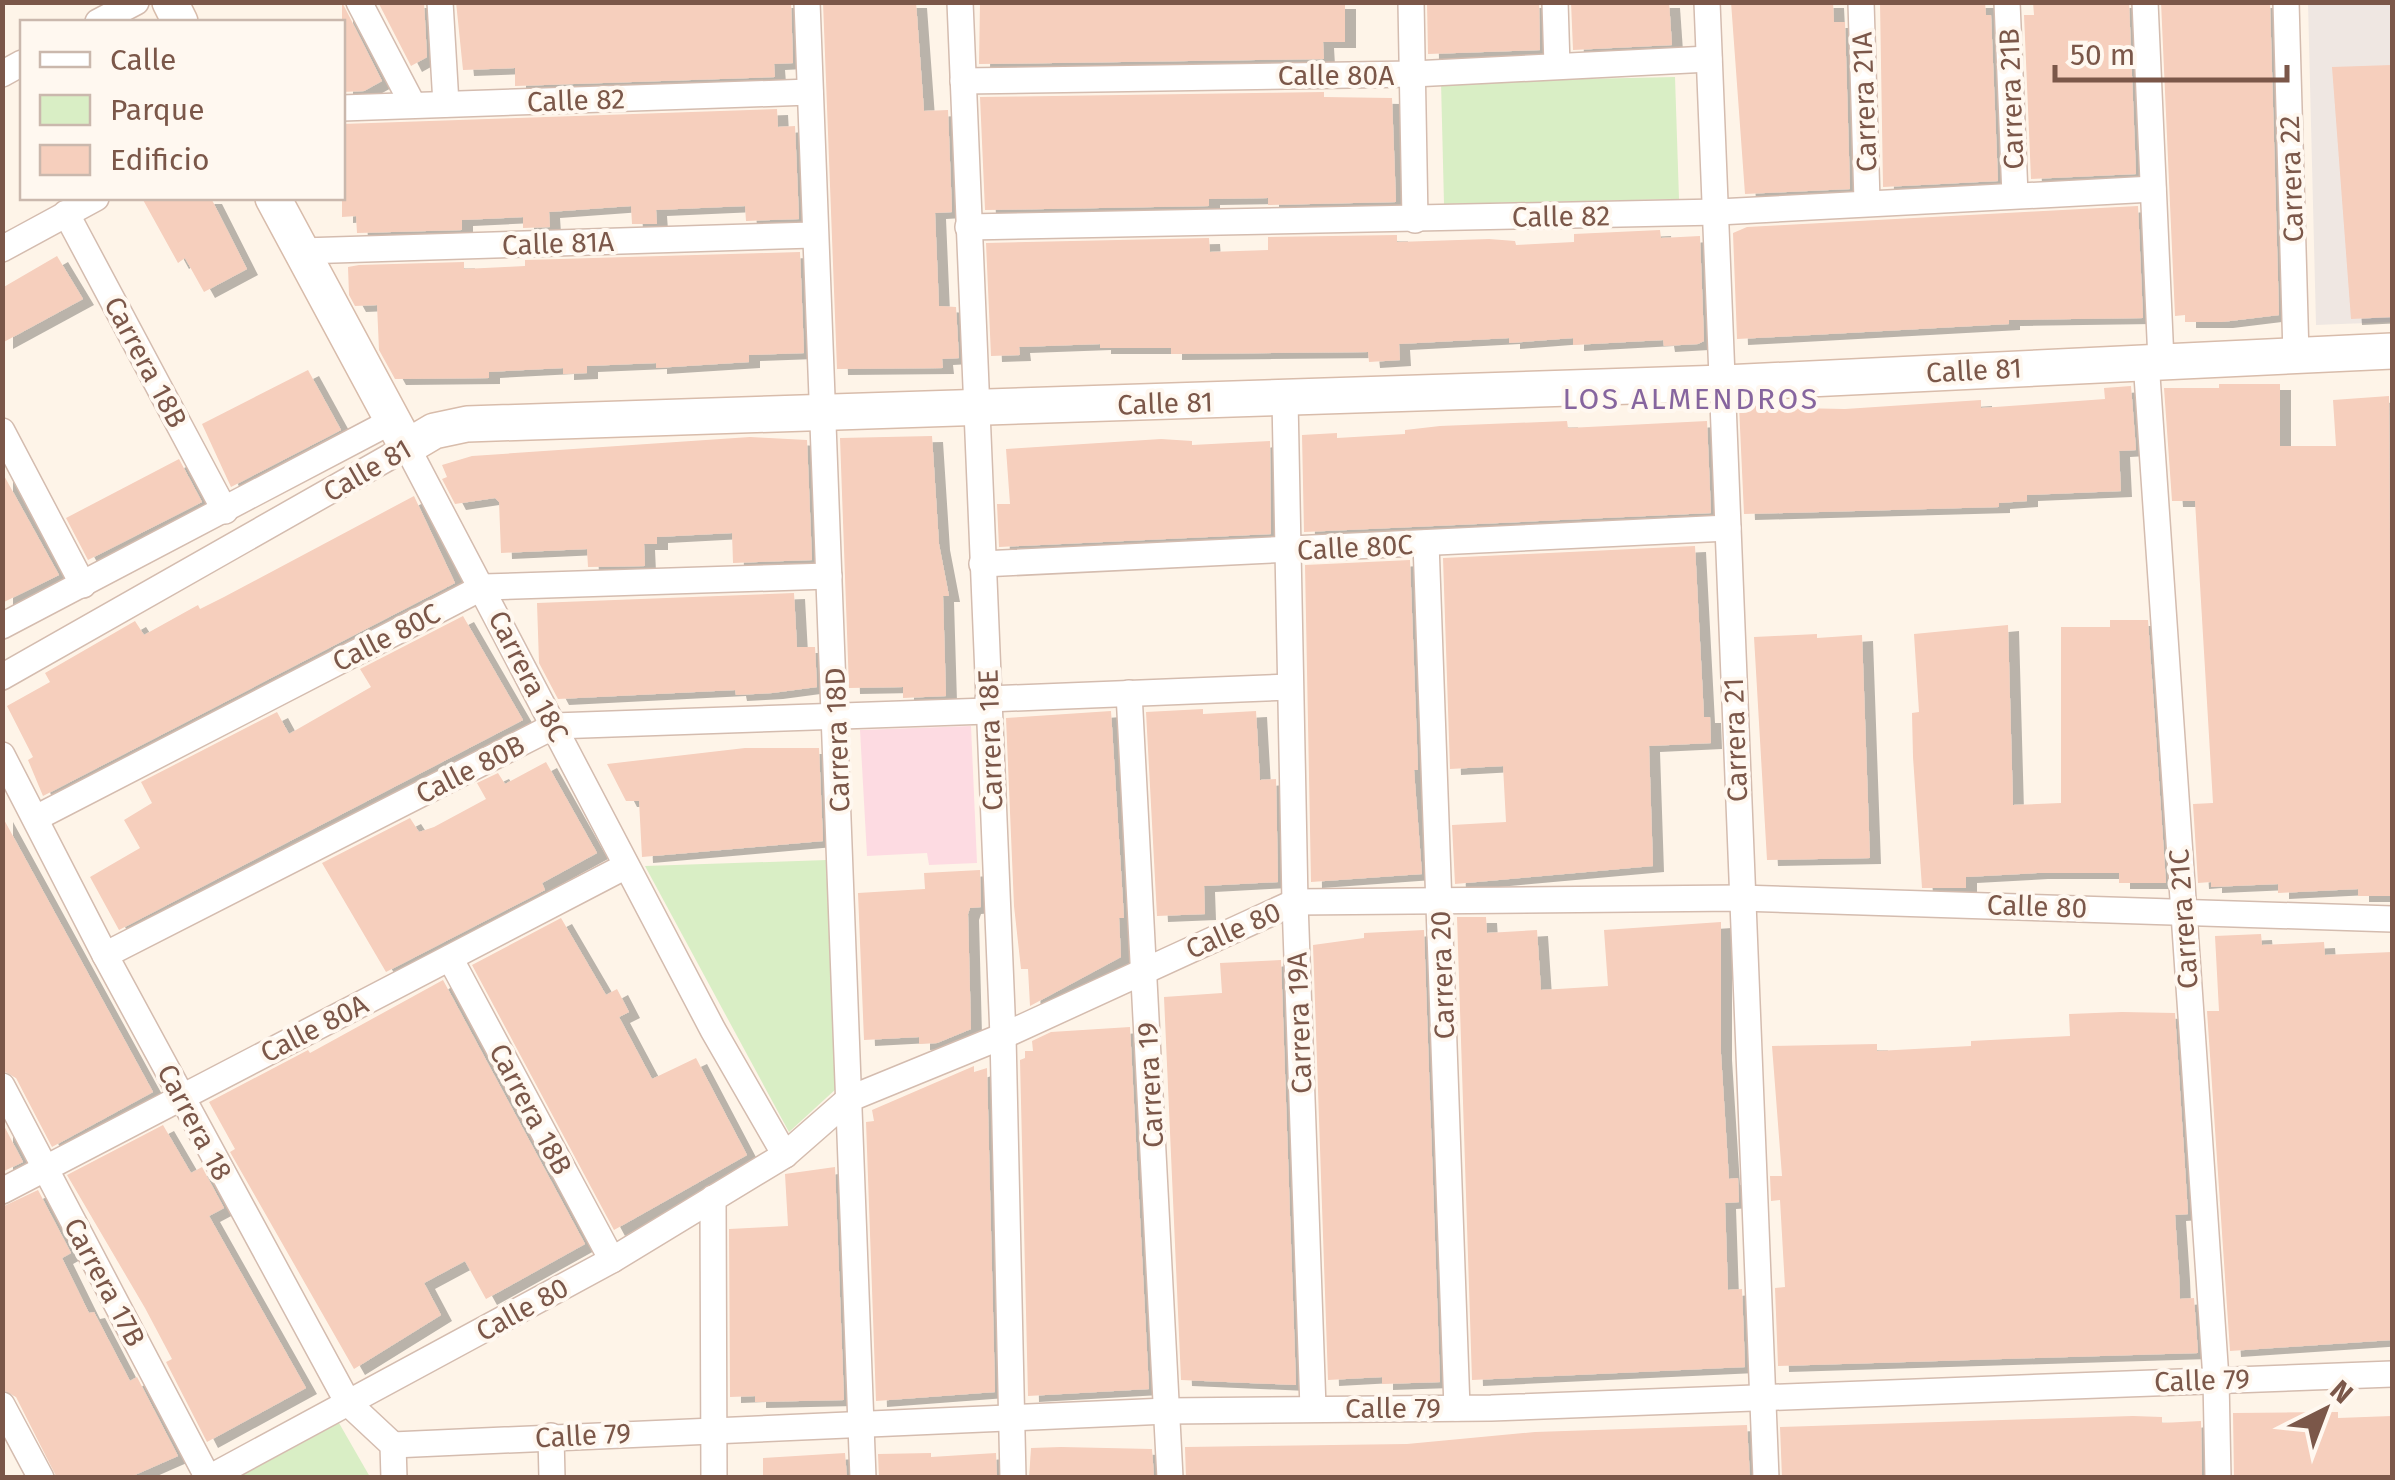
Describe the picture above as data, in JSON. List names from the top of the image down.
{
  "streets": {
    "street": [
      "Calle 80A",
      "Carrera 21B",
      "Calle 82",
      "Carrera 21A",
      "Carrera 22",
      "Calle 81A",
      "Carrera 18B",
      "Calle 81",
      "Calle 80C",
      "Carrera 18C",
      "Carrera 18D",
      "Carrera 18E",
      "Carrera 21",
      "Calle 80B",
      "Calle 80",
      "Carrera 21C",
      "Carrera 20",
      "Carrera 19A",
      "Carrera 19",
      "Carrera 18",
      "Carrera 17B",
      "Calle 79"
    ]
  },
  "crossings": [
    ["Calle 80A", "Carrera 18B"],
    ["Calle 80A", "Carrera 18C"],
    ["Calle 80A", "Carrera 18E"],
    ["Calle 80A", "Carrera 21"],
    ["Calle 80A", "Carrera 18"],
    ["Calle 80A", "Carrera 17B"],
    ["Carrera 21B", "Calle 82"],
    ["Calle 82", "Carrera 21A"],
    ["Calle 82", "Carrera 18D"],
    ["Calle 82", "Carrera 18E"],
    ["Calle 82", "Carrera 21"],
    ["Calle 82", "Carrera 21C"],
    ["Carrera 22", "Calle 81"],
    ["Calle 81A", "Carrera 18C"],
    ["Calle 81A", "Carrera 18D"],
    ["Carrera 18B", "Calle 81"],
    ["Carrera 18B", "Calle 80"],
    ["Calle 81", "Carrera 18C"],
    ["Calle 81", "Carrera 18D"],
    ["Calle 81", "Carrera 18E"],
    ["Calle 81", "Carrera 21"],
    ["Calle 81", "Carrera 21C"],
    ["Calle 81", "Carrera 19A"],
    ["Calle 80C", "Carrera 18C"],
    ["Calle 80C", "Carrera 18D"],
    ["Calle 80C", "Carrera 18E"],
    ["Calle 80C", "Carrera 21"],
    ["Calle 80C", "Carrera 20"],
    ["Calle 80C", "Carrera 19A"],
    ["Calle 80C", "Carrera 18"],
    ["Carrera 18C", "Calle 80B"],
    ["Carrera 18C", "Calle 80"],
    ["Carrera 18D", "Calle 80B"],
    ["Carrera 18D", "Calle 80"],
    ["Carrera 18D", "Calle 79"],
    ["Carrera 18E", "Calle 80B"],
    ["Carrera 18E", "Calle 80"],
    ["Carrera 18E", "Calle 79"],
    ["Carrera 21", "Calle 80"],
    ["Carrera 21", "Calle 79"],
    ["Calle 80B", "Carrera 19A"],
    ["Calle 80B", "Carrera 19"],
    ["Calle 80B", "Carrera 18"],
    ["Calle 80", "Carrera 21C"],
    ["Calle 80", "Carrera 20"],
    ["Calle 80", "Carrera 19A"],
    ["Calle 80", "Carrera 19"],
    ["Calle 80", "Carrera 18"],
    ["Calle 80", "Carrera 17B"],
    ["Carrera 21C", "Calle 79"],
    ["Carrera 20", "Calle 79"],
    ["Carrera 19A", "Calle 79"],
    ["Carrera 19", "Calle 79"],
    ["Carrera 18", "Calle 79"]
  ],
  "districts": ["LOS ALMENDROS"],
  "legend": ["Calle", "Parque", "Edificio"],
  "scale_bar": "50 m",
  "north": "top right"
}
